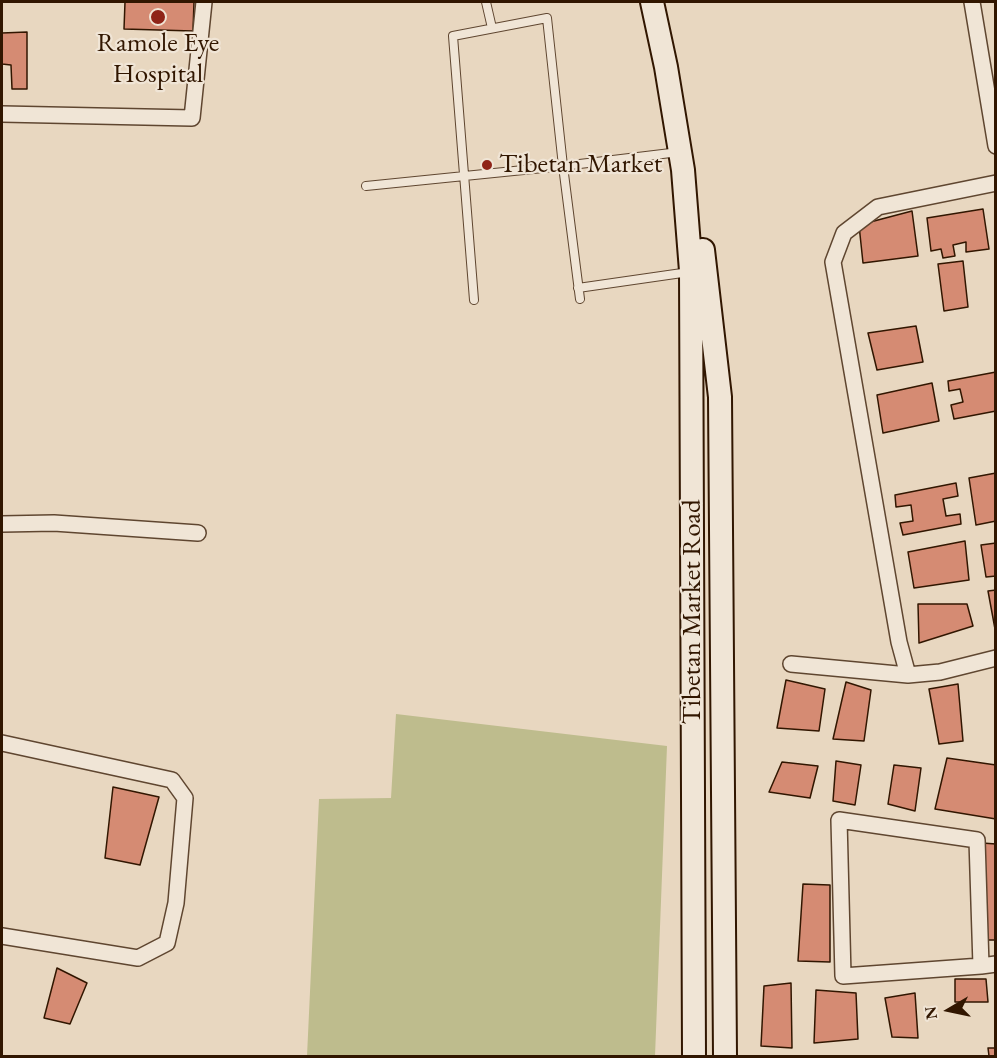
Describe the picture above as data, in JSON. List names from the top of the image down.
{
  "streets": {
    "street": ["Tibetan Market Road"]
  },
  "places": ["Ramole Eye Hospital", "Tibetan Market"],
  "north": "left"
}
